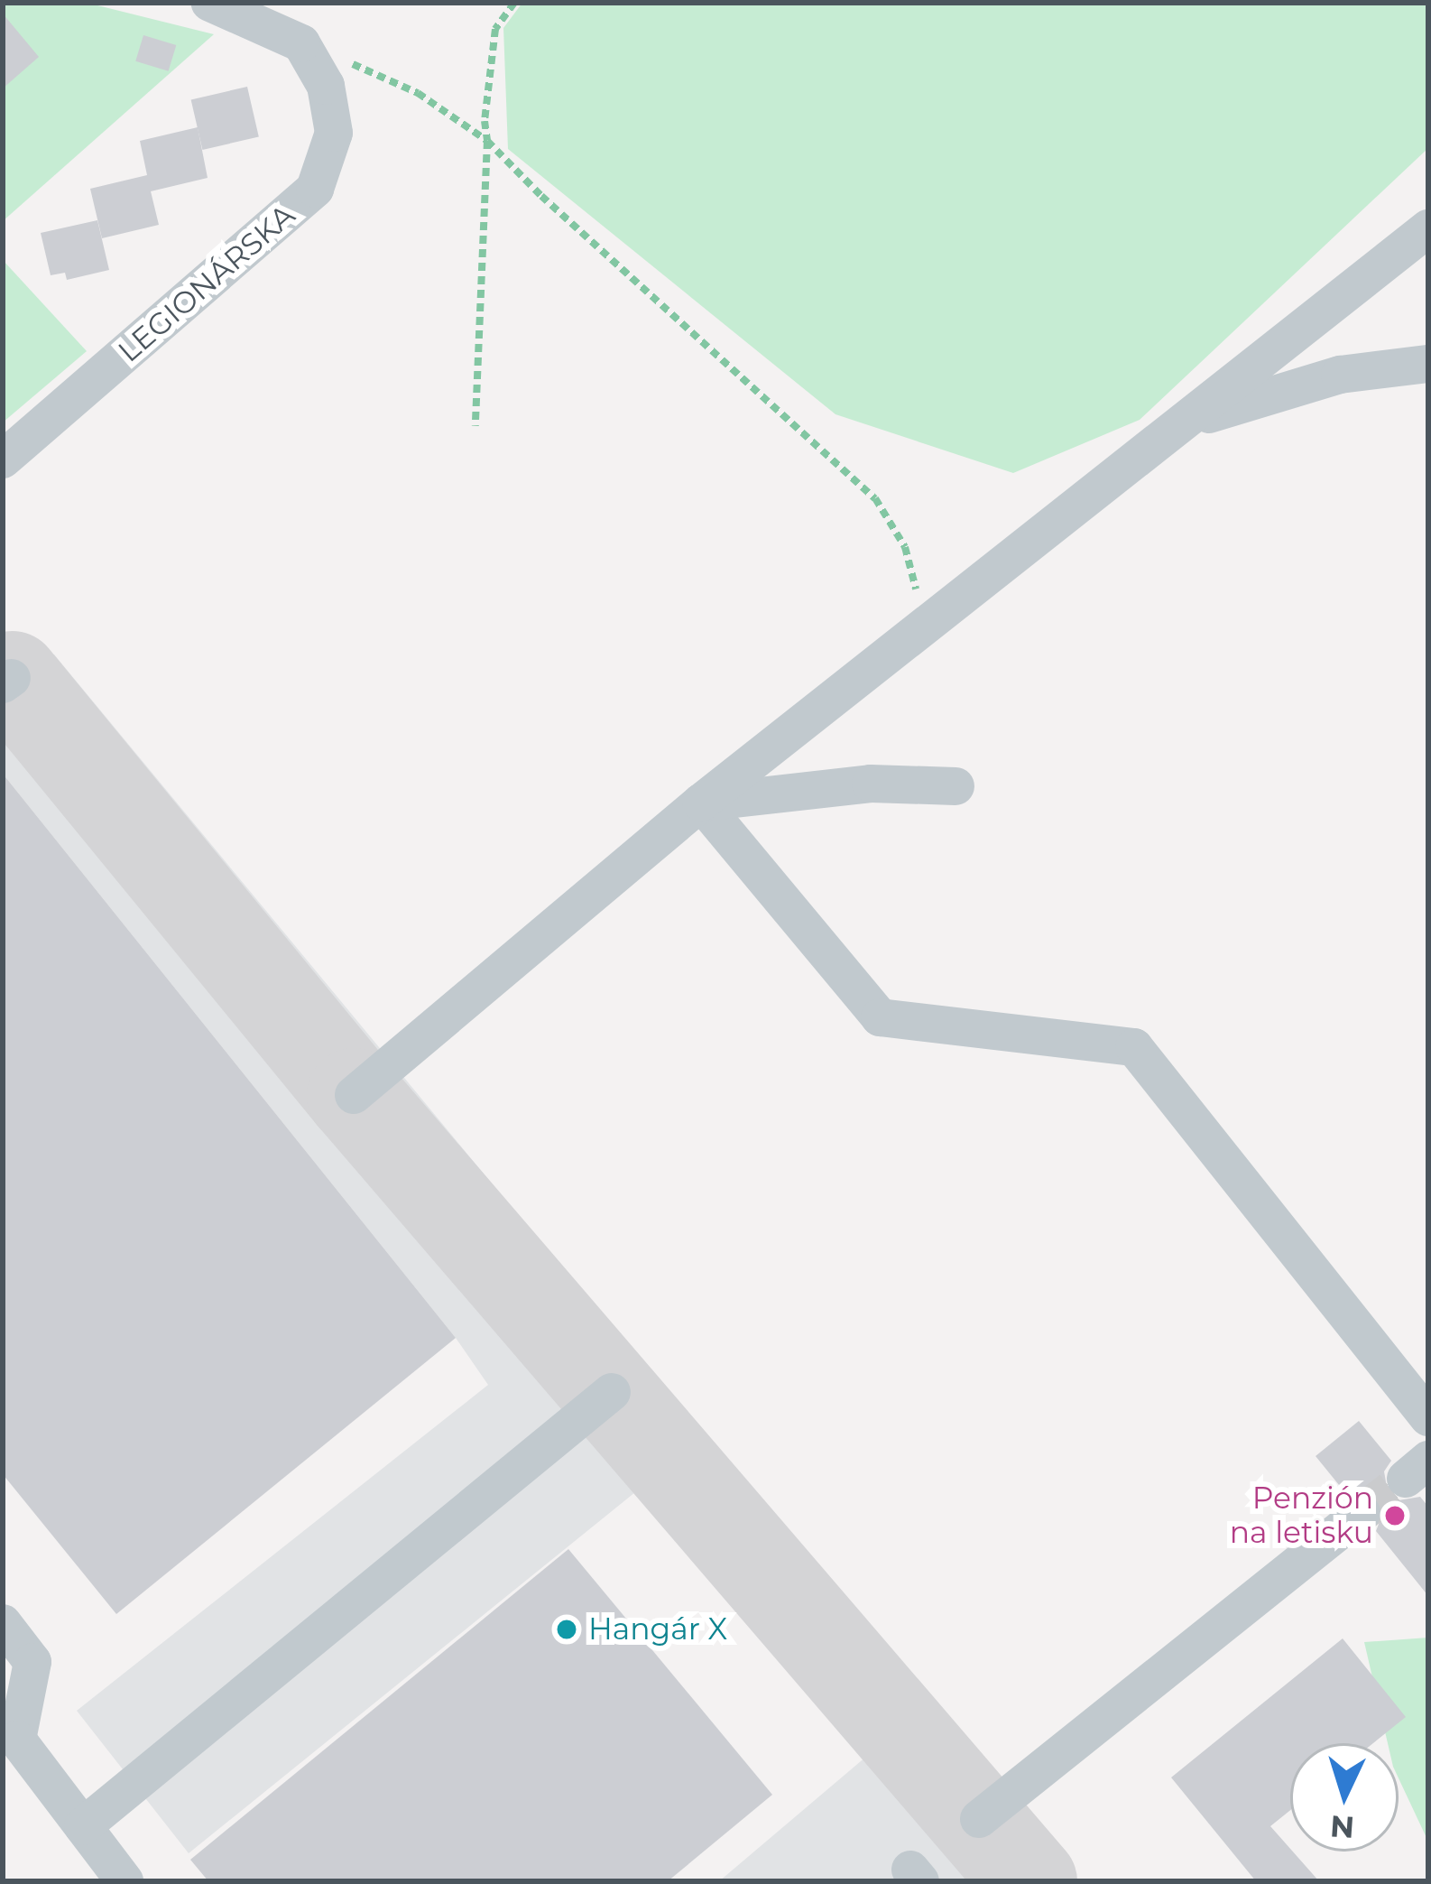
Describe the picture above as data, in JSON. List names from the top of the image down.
{
  "streets": {
    "street": ["LEGIONÁRSKA"]
  },
  "places": ["Penzión na letisku", "Hangár X"],
  "north": "bottom"
}
